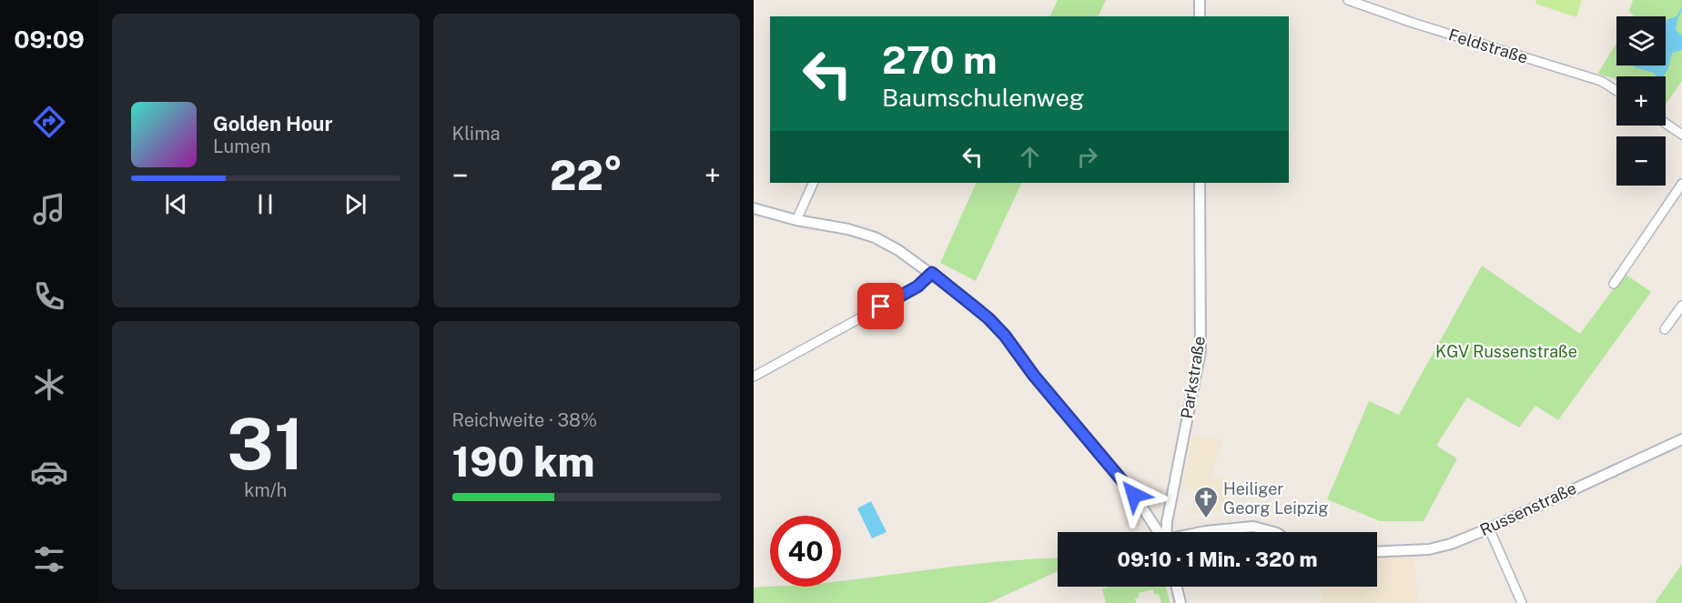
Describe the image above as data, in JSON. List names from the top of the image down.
{
  "streets": {
    "street": ["Feldstraße", "Parkstraße", "Russenstraße"]
  },
  "parks": ["KGV Russenstraße"],
  "places": {
    "church": ["Heiliger Georg Leipzig"]
  },
  "page": {
    "tabs": "09:09",
    "tile": [
      "Klima",
      ["31", "km/h"],
      ["Reichweite · 38%", "190 km"]
    ],
    "map_buttons": ["+", "−"],
    "turn": ["270 m", "Baumschulenweg"],
    "song": ["Golden Hour", "Lumen"],
    "heat": ["−", "22°", "+"],
    "limit": "40",
    "trip": "09:10 · 1 Min. · 320 m"
  }
}
